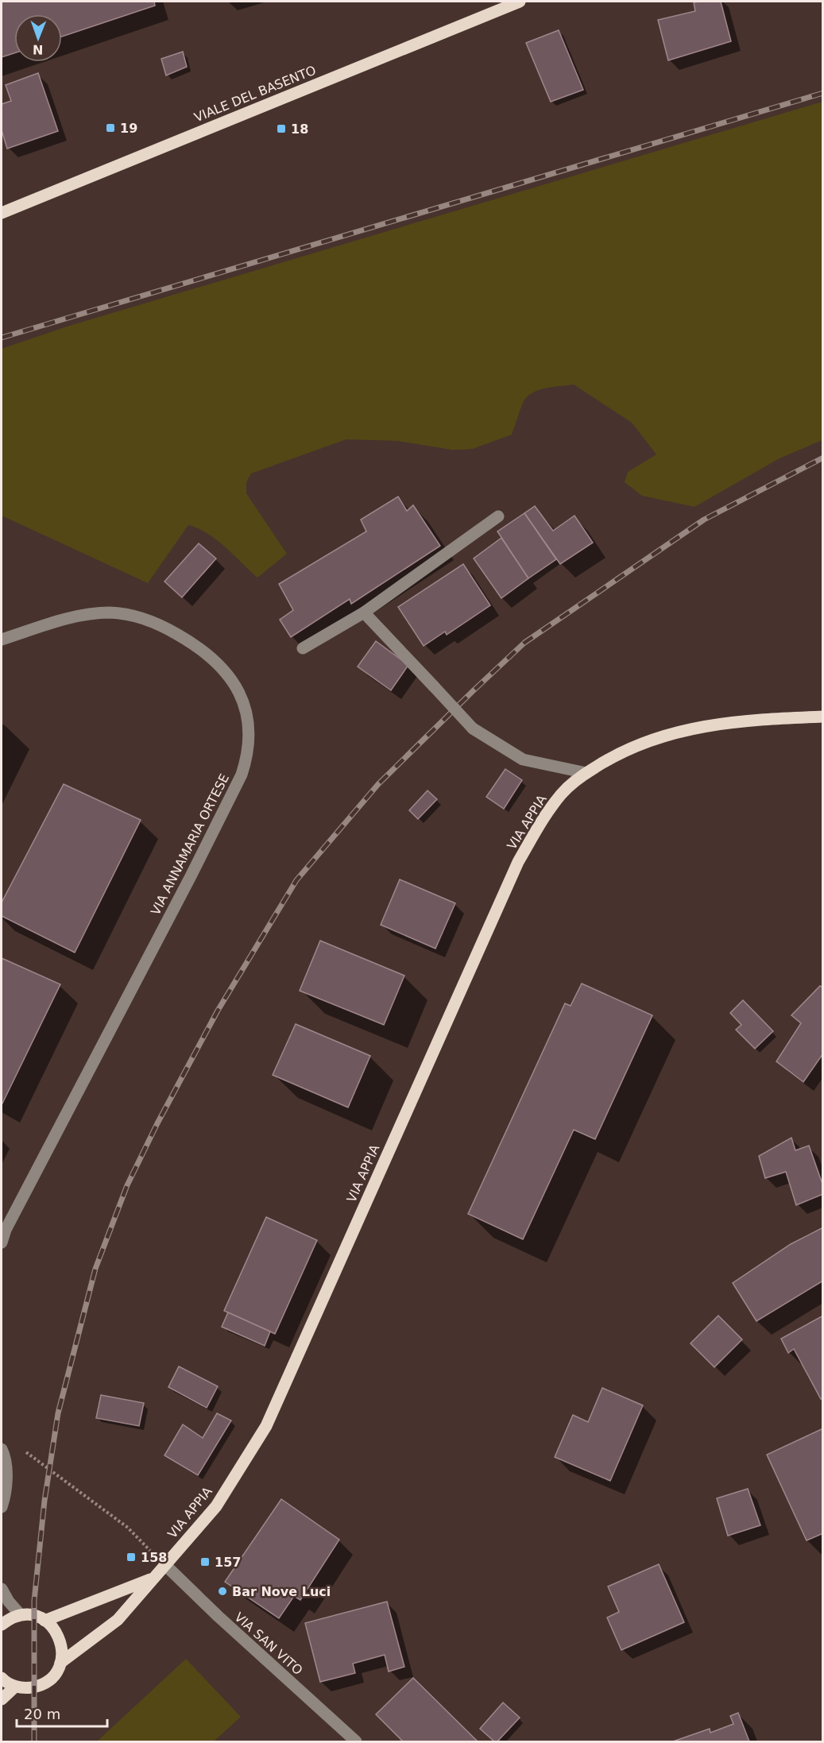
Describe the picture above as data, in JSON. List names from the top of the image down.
{
  "streets": {
    "main road": ["VIALE DEL BASENTO", "VIA APPIA"],
    "street": ["VIA ANNAMARIA ORTESE", "VIA SAN VITO"]
  },
  "crossings": [
    ["VIA APPIA", "VIA SAN VITO"]
  ],
  "places": {
    "transit": [
      "19",
      "18",
      "158",
      "157"
    ],
    "other": ["Bar Nove Luci"]
  },
  "scale_bar": "20 m",
  "north": "bottom"
}
